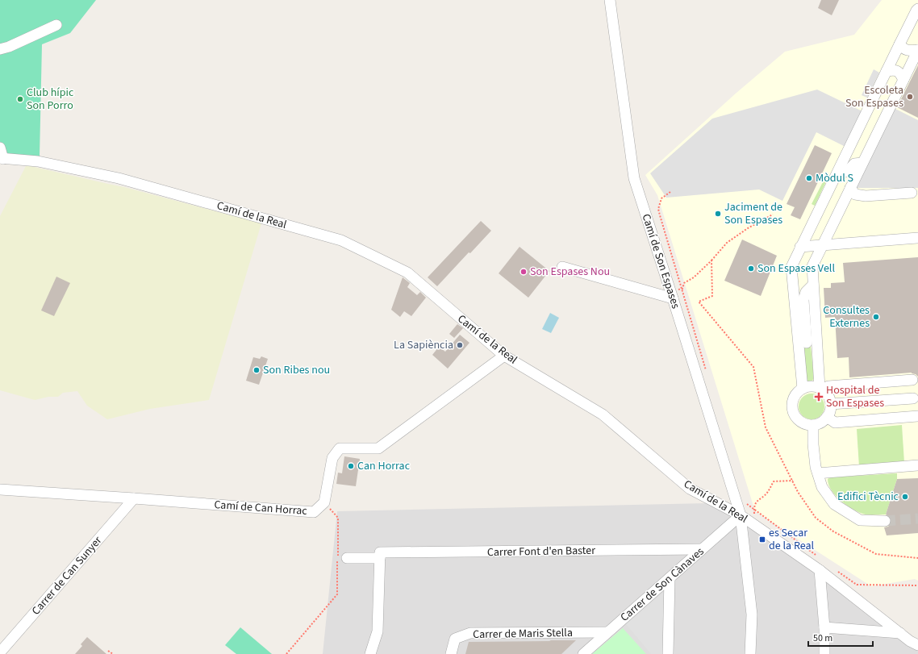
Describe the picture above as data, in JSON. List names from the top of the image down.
{
  "streets": {
    "street": [
      "Camí de la Real",
      "Camí de Son Espases",
      "Camí de Can Horrac",
      "Carrer Font d'en Baster",
      "Carrer de Can Sunyer",
      "Carrer de Son Cànaves",
      "Carrer de Maris Stella"
    ]
  },
  "crossings": [
    ["Camí de la Real", "Camí de Son Espases"],
    ["Camí de la Real", "Camí de Can Horrac"],
    ["Camí de la Real", "Carrer de Son Cànaves"],
    ["Camí de Son Espases", "Carrer de Son Cànaves"],
    ["Camí de Can Horrac", "Carrer de Can Sunyer"],
    ["Carrer Font d'en Baster", "Carrer de Son Cànaves"],
    ["Carrer de Son Cànaves", "Carrer de Maris Stella"]
  ],
  "places": {
    "other": [
      "Escoleta Son Espases",
      "Club hípic Son Porro",
      "Mòdul S",
      "Jaciment de Son Espases",
      "Son Espases Vell",
      "Son Espases Nou",
      "Consultes Externes",
      "La Sapiència",
      "Son Ribes nou",
      "Can Horrac",
      "Edifici Tècnic"
    ],
    "health": ["Hospital de Son Espases"],
    "transit": ["es Secar de la Real"]
  },
  "scale_bar": "50 m"
}
